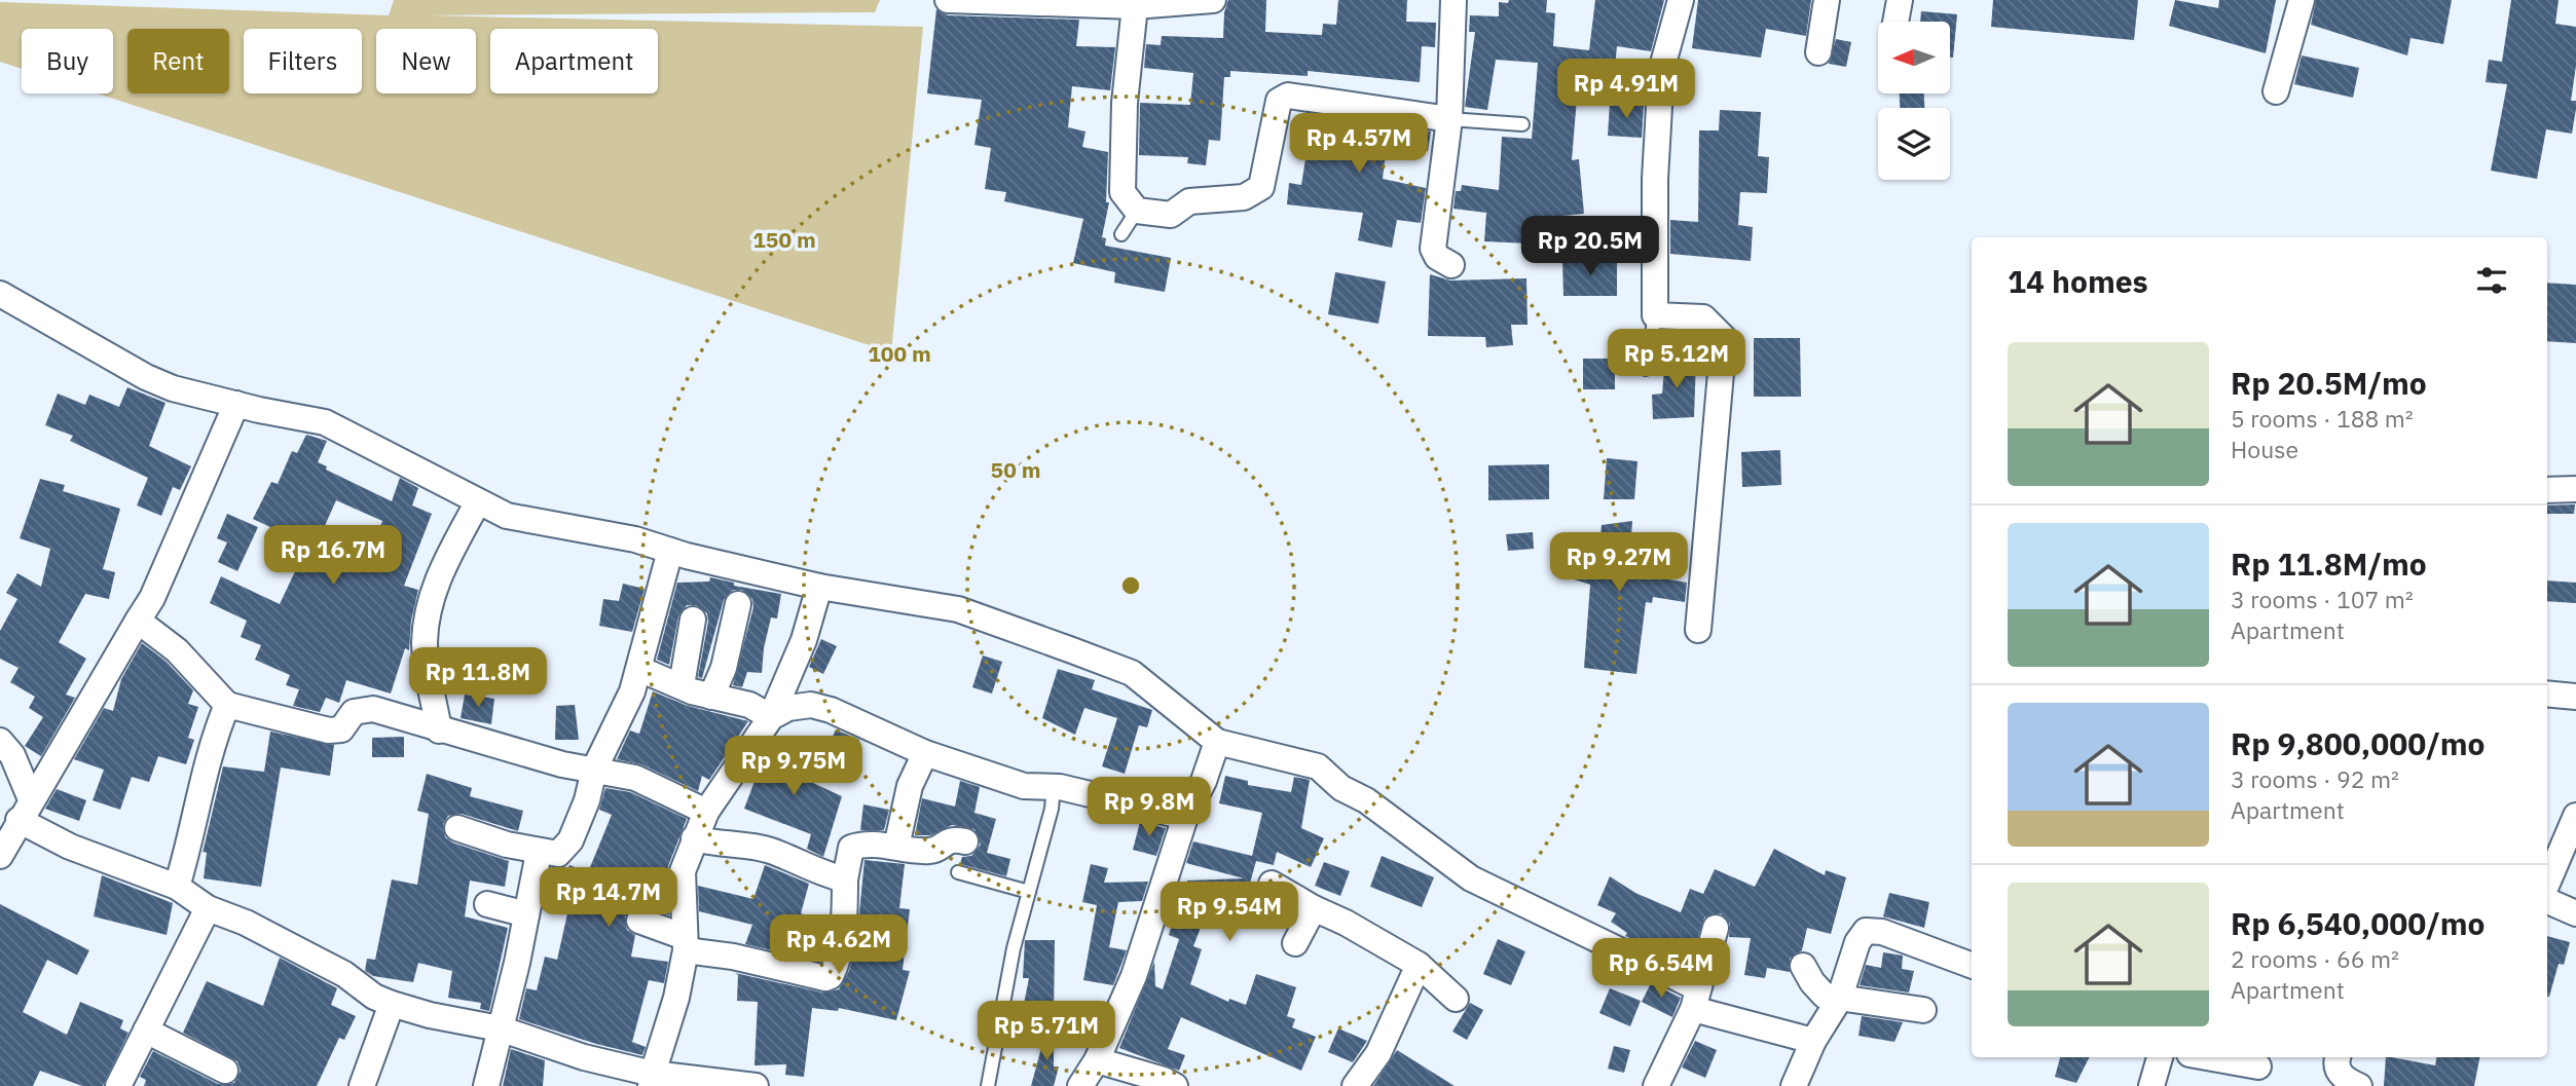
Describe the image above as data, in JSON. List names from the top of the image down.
{
  "north": "left",
  "page": {
    "chip": [
      "Buy",
      "Rent",
      "Filters",
      "New",
      "Apartment"
    ],
    "price": [
      "Rp 4.91M",
      "Rp 4.57M",
      "Rp 20.5M",
      "Rp 5.12M",
      "Rp 16.7M",
      "Rp 9.27M",
      "Rp 11.8M",
      "Rp 9.75M",
      "Rp 9.8M",
      "Rp 14.7M",
      "Rp 9.54M",
      "Rp 4.62M",
      "Rp 6.54M",
      "Rp 5.71M"
    ],
    "heading": "14 homes",
    "list": [
      {
        "name": "Rp 20.5M/mo",
        "note": "5 rooms · 188 m² · House"
      },
      {
        "name": "Rp 11.8M/mo",
        "note": "3 rooms · 107 m² · Apartment"
      },
      {
        "name": "Rp 9,800,000/mo",
        "note": "3 rooms · 92 m² · Apartment"
      },
      {
        "name": "Rp 6,540,000/mo",
        "note": "2 rooms · 66 m² · Apartment"
      }
    ]
  },
  "rings": ["150 m", "100 m", "50 m"]
}
